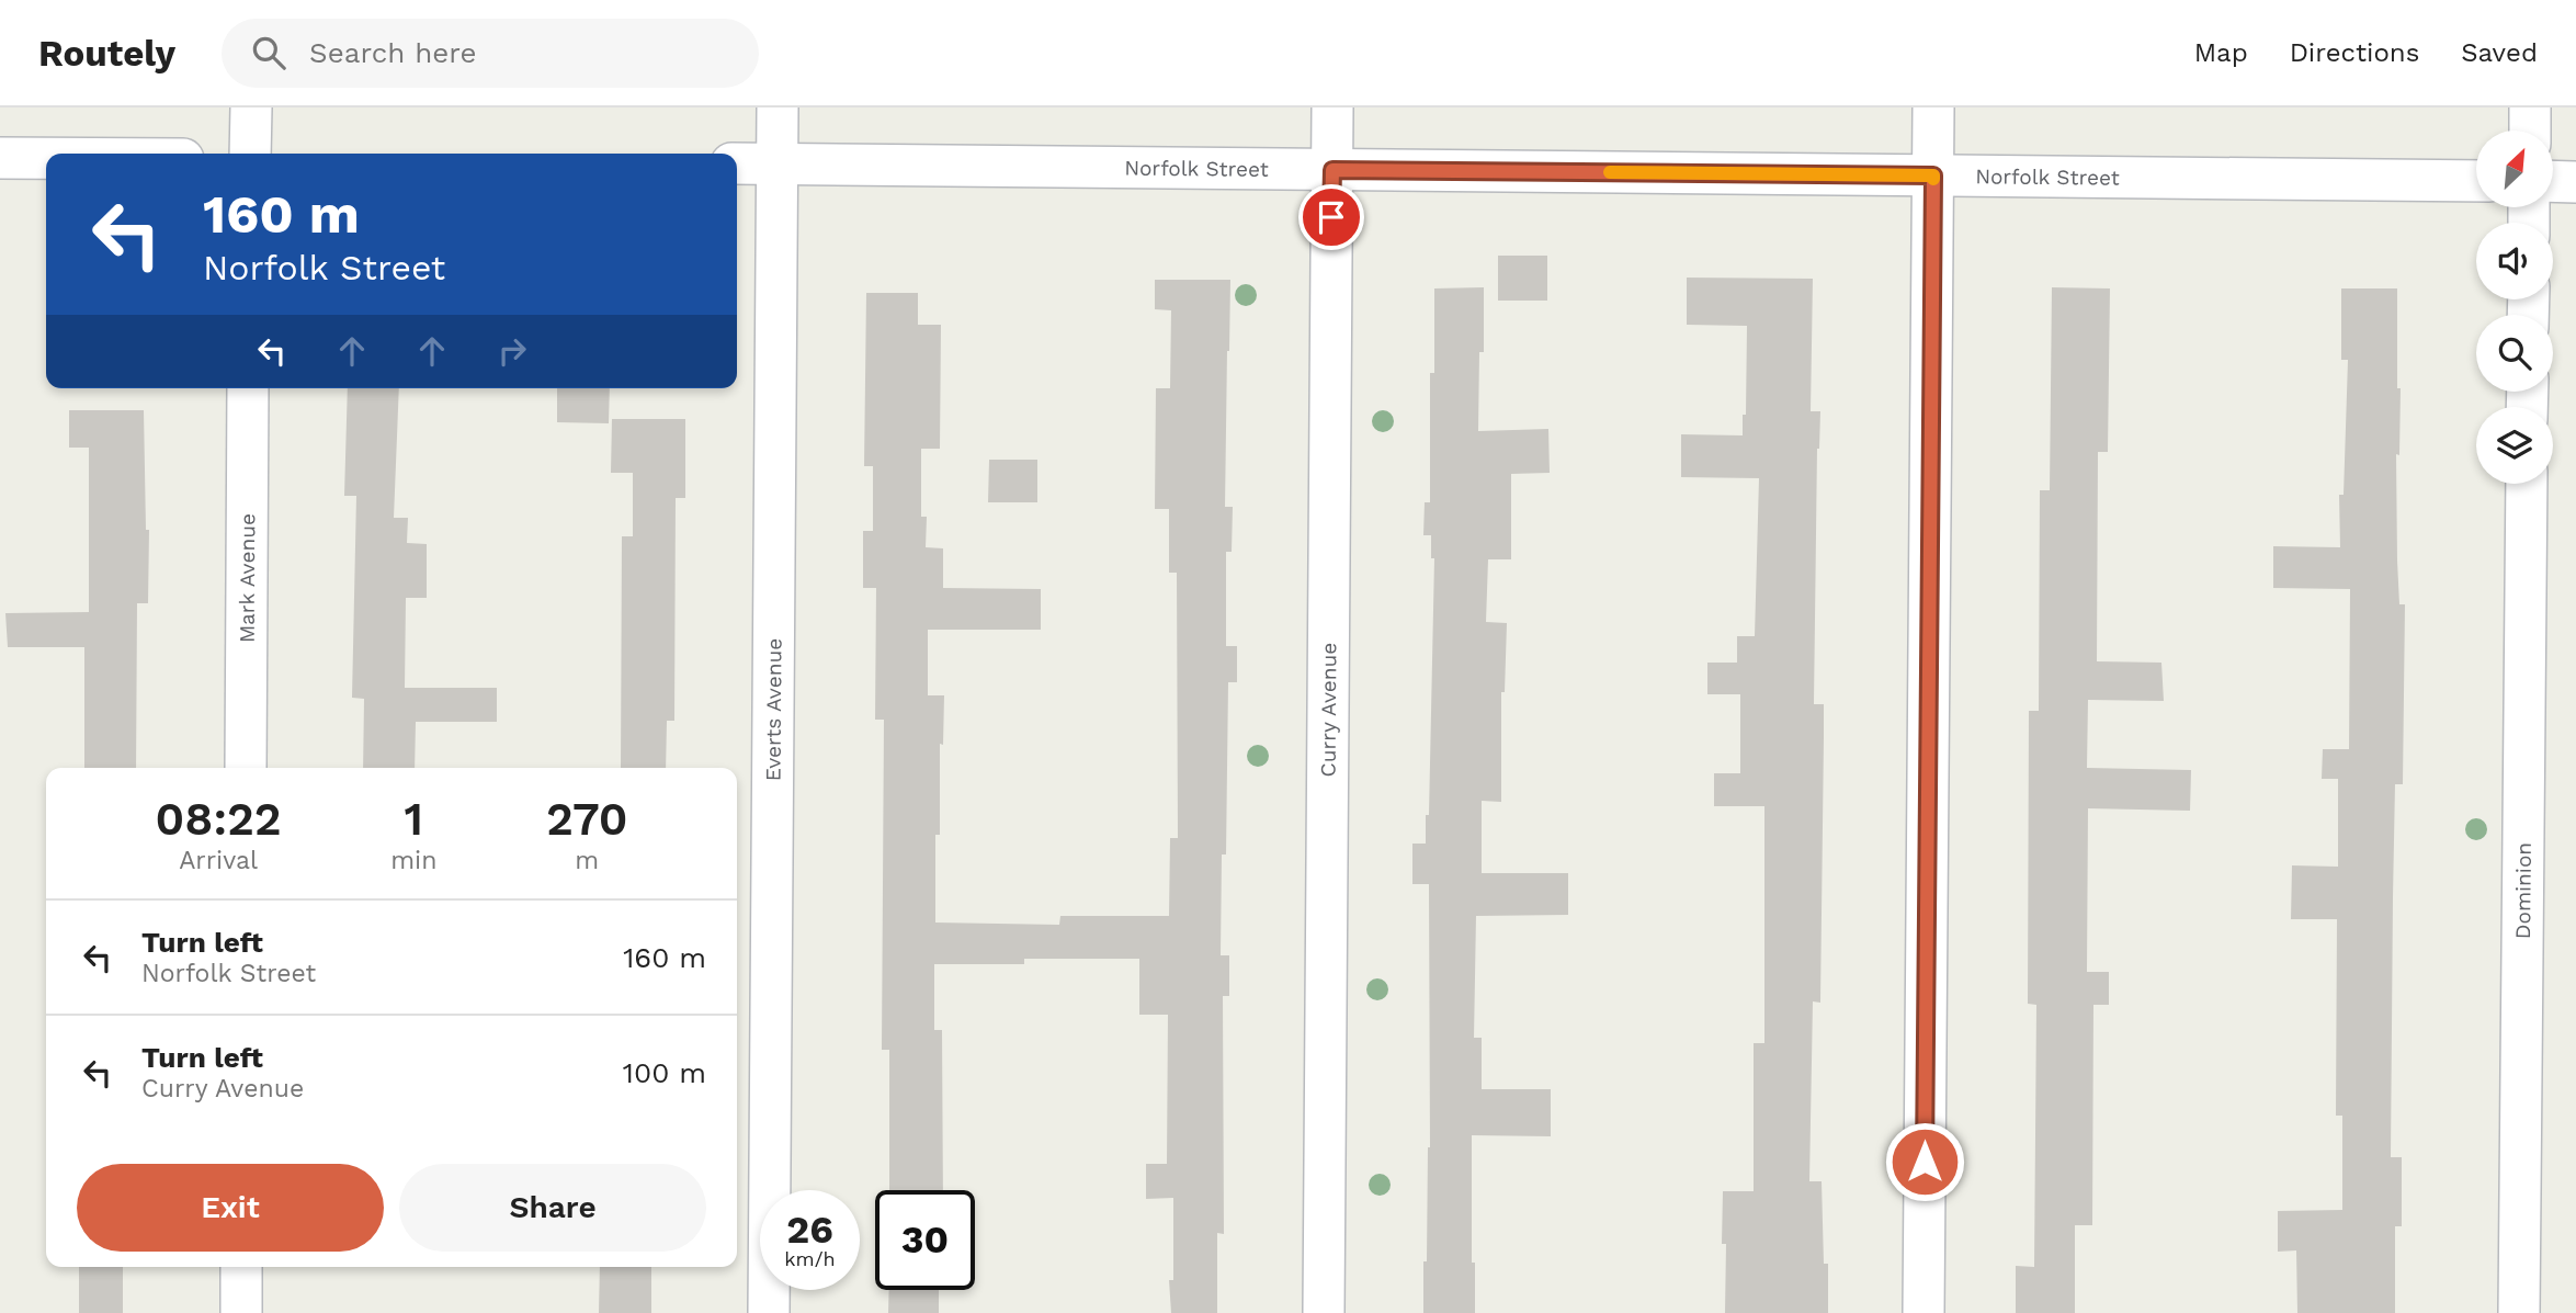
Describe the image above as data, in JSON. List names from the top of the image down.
{
  "streets": {
    "street": [
      "Norfolk Street",
      "Mark Avenue",
      "Everts Avenue",
      "Curry Avenue",
      "Dominion"
    ]
  },
  "crossings": [
    ["Norfolk Street", "Everts Avenue"],
    ["Norfolk Street", "Curry Avenue"]
  ],
  "north": "top right",
  "page": {
    "header": "Routely",
    "search": "Search here",
    "nav": ["Map", "Directions", "Saved"],
    "turn": ["160 m", "Norfolk Street"],
    "eta": [
      "08:22",
      "Arrival",
      "1",
      "min",
      "270",
      "m"
    ],
    "list": [
      {
        "name": "Turn left",
        "note": "Norfolk Street",
        "value": "160 m"
      },
      {
        "name": "Turn left",
        "note": "Curry Avenue",
        "value": "100 m"
      }
    ],
    "buttons": ["Exit", "Share"],
    "speed": "26 km/h",
    "limit": "30"
  }
}
